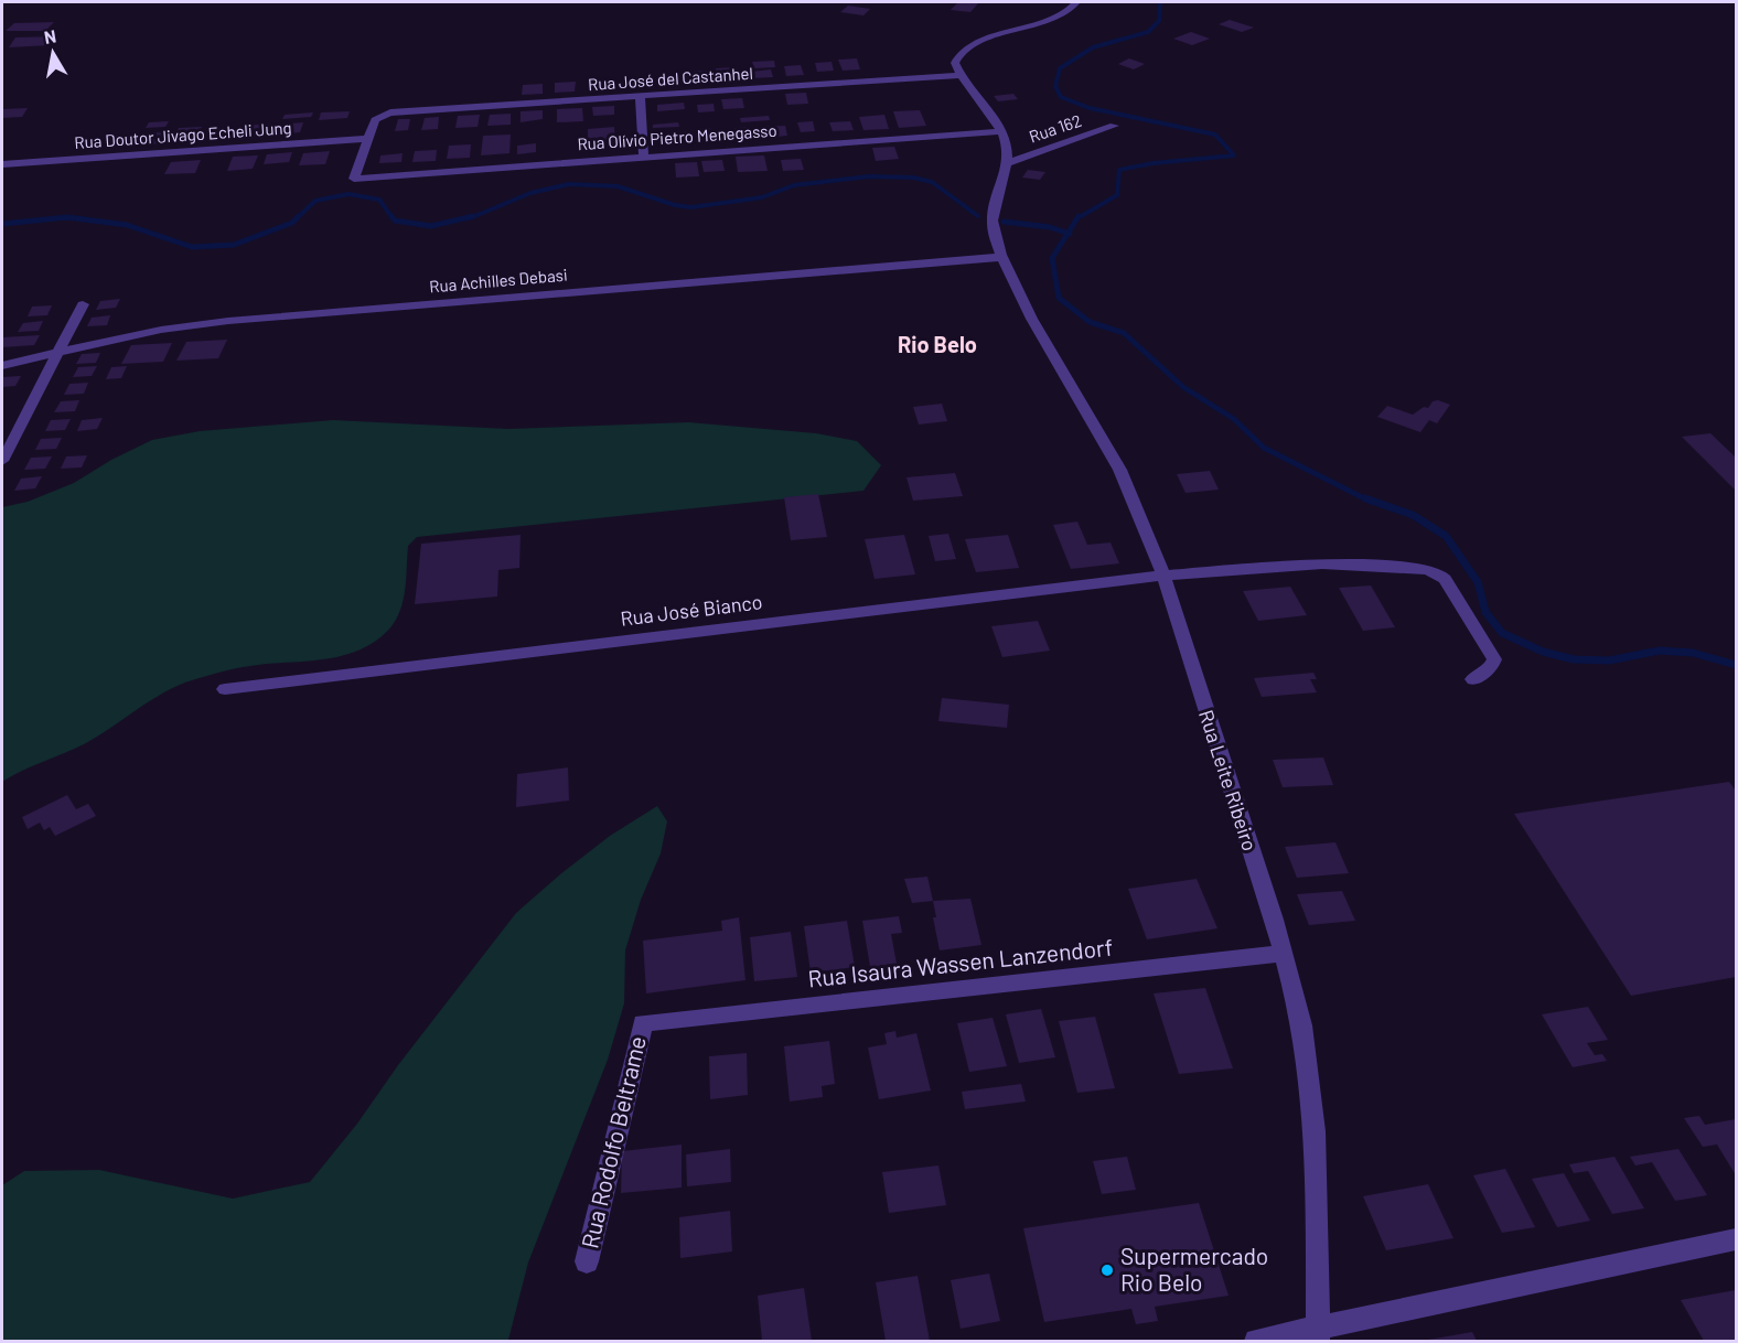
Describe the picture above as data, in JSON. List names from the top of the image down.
{
  "streets": {
    "street": [
      "Rua José del Castanhel",
      "Rua 162",
      "Rua Doutor Jivago Echeli Jung",
      "Rua Olívio Pietro Menegasso",
      "Rua Achilles Debasi",
      "Rua José Bianco",
      "Rua Leite Ribeiro",
      "Rua Isaura Wassen Lanzendorf",
      "Rua Rodolfo Beltrame"
    ]
  },
  "crossings": [
    ["Rua José del Castanhel", "Rua Doutor Jivago Echeli Jung"],
    ["Rua José del Castanhel", "Rua Olívio Pietro Menegasso"],
    ["Rua 162", "Rua Leite Ribeiro"],
    ["Rua Doutor Jivago Echeli Jung", "Rua Olívio Pietro Menegasso"],
    ["Rua Achilles Debasi", "Rua Leite Ribeiro"],
    ["Rua José Bianco", "Rua Leite Ribeiro"],
    ["Rua Leite Ribeiro", "Rua Isaura Wassen Lanzendorf"],
    ["Rua Isaura Wassen Lanzendorf", "Rua Rodolfo Beltrame"]
  ],
  "districts": ["Rio Belo"],
  "places": ["Supermercado Rio Belo"],
  "north": "top"
}
